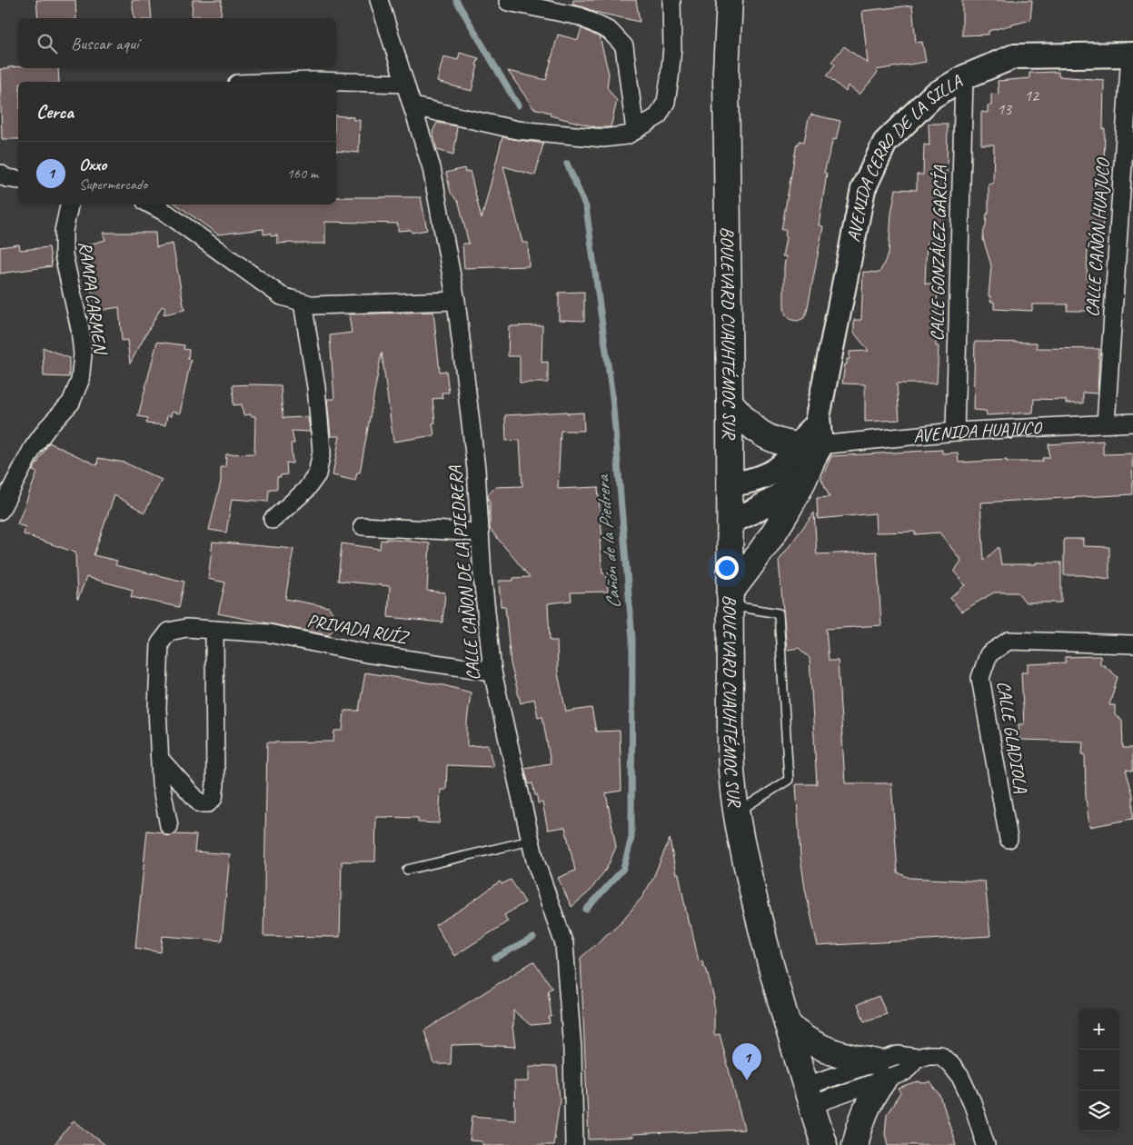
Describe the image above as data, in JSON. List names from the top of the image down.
{
  "streets": {
    "main road": ["AVENIDA CERRO DE LA SILLA", "BOULEVARD CUAUHTÉMOC SUR"],
    "street": [
      "CALLE CAÑÓN HUAJUCO",
      "CALLE GONZÁLEZ GARCÍA",
      "RAMPA CARMEN",
      "AVENIDA HUAJUCO",
      "CALLE CAÑON DE LA PIEDRERA",
      "PRIVADA RUÍZ",
      "CALLE GLADIOLA"
    ]
  },
  "crossings": [
    ["AVENIDA CERRO DE LA SILLA", "CALLE CAÑÓN HUAJUCO"],
    ["AVENIDA CERRO DE LA SILLA", "CALLE GONZÁLEZ GARCÍA"],
    ["AVENIDA CERRO DE LA SILLA", "AVENIDA HUAJUCO"],
    ["CALLE CAÑÓN HUAJUCO", "AVENIDA HUAJUCO"],
    ["CALLE GONZÁLEZ GARCÍA", "AVENIDA HUAJUCO"],
    ["CALLE CAÑON DE LA PIEDRERA", "PRIVADA RUÍZ"]
  ],
  "water": ["Cañón de la Piedrera"],
  "house_numbers": ["12", "13"],
  "page": {
    "search": "Buscar aquí",
    "heading": "Cerca",
    "list": [
      {
        "mark": "1",
        "name": "Oxxo",
        "note": "Supermercado",
        "value": "160 m"
      }
    ],
    "map_buttons": ["+", "−"],
    "pins": "1"
  }
}
